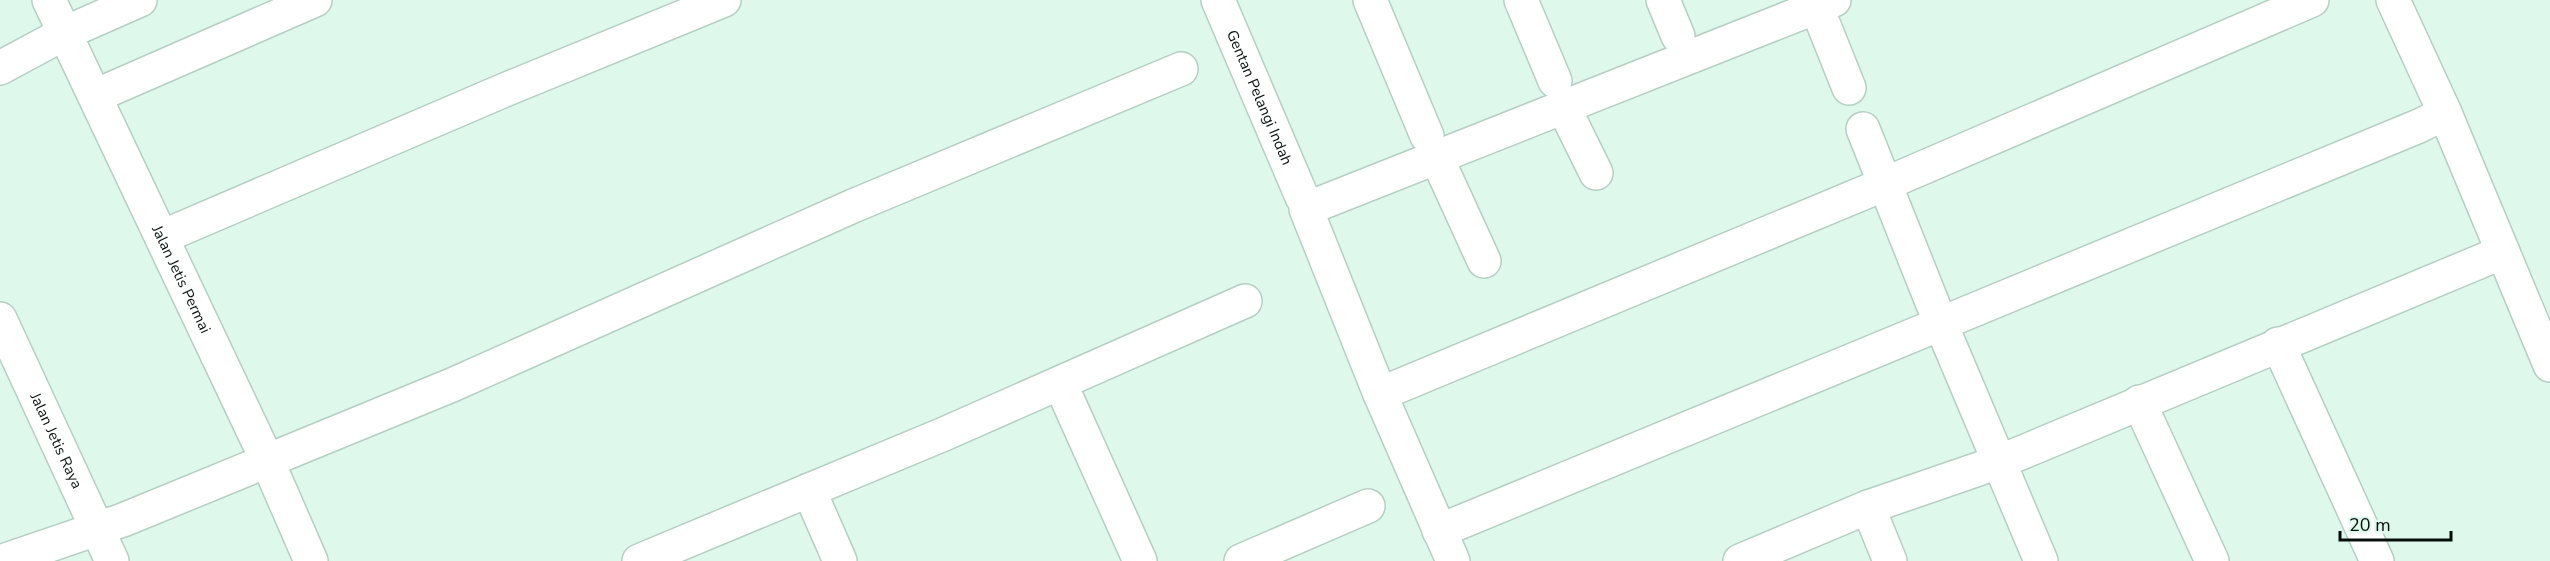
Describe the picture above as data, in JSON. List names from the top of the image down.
{
  "streets": {
    "street": ["Gentan Pelangi Indah", "Jalan Jetis Permai", "Jalan Jetis Raya"]
  },
  "scale_bar": "20 m"
}
